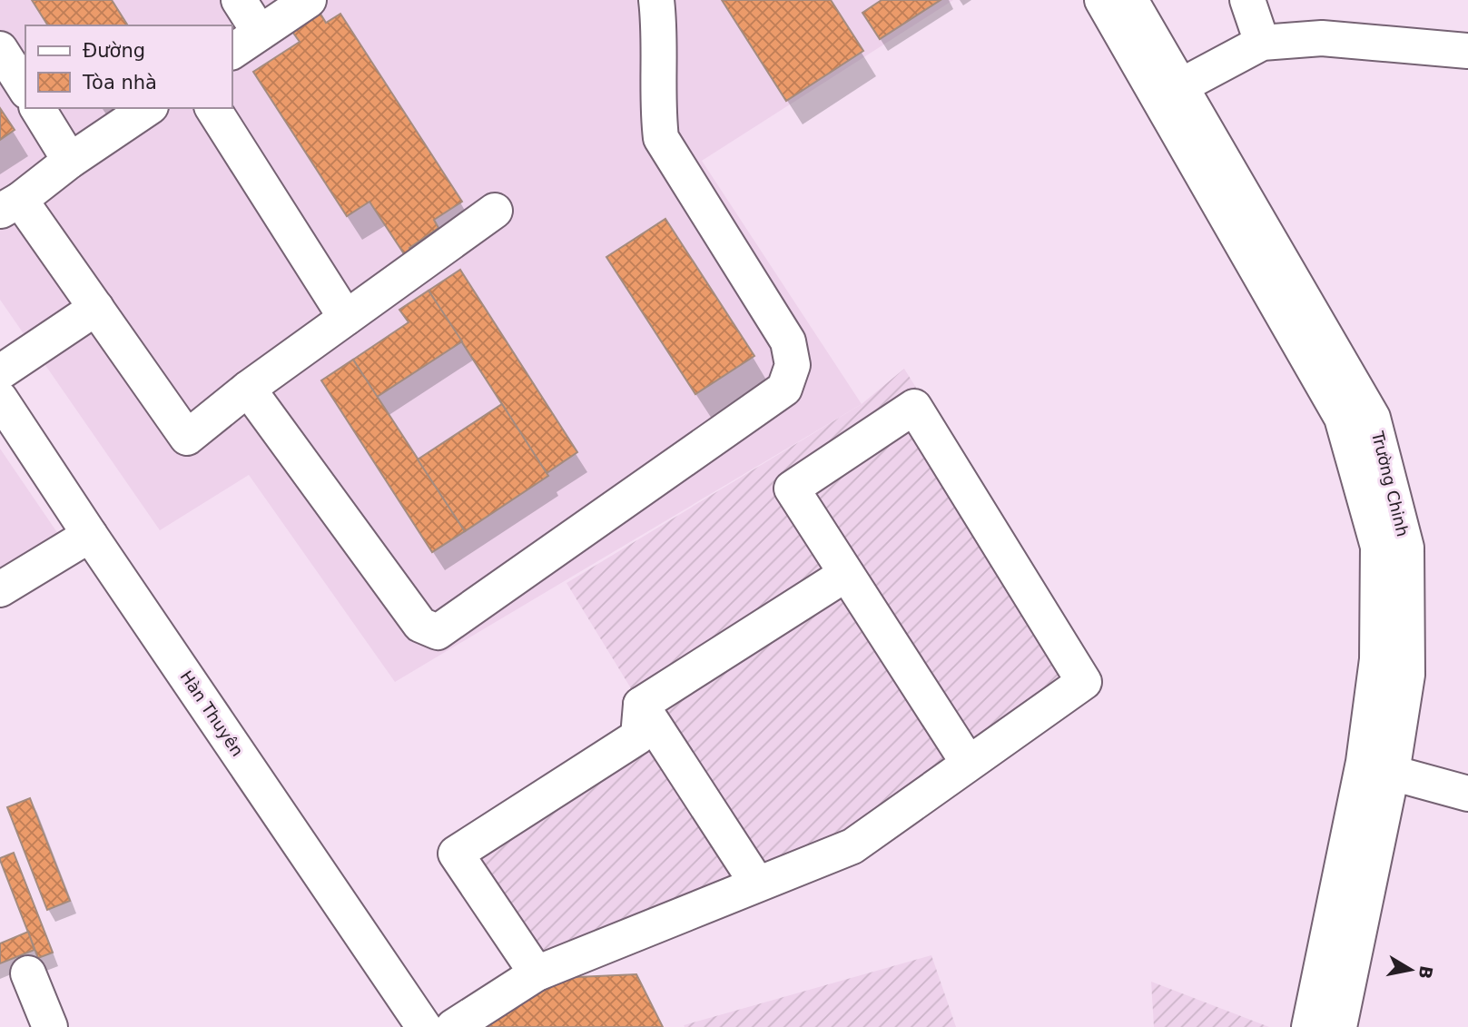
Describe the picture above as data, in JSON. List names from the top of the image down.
{
  "streets": {
    "main road": ["Trường Chinh", "Hàn Thuyên"]
  },
  "legend": ["Đường", "Tòa nhà"],
  "north": "right"
}
